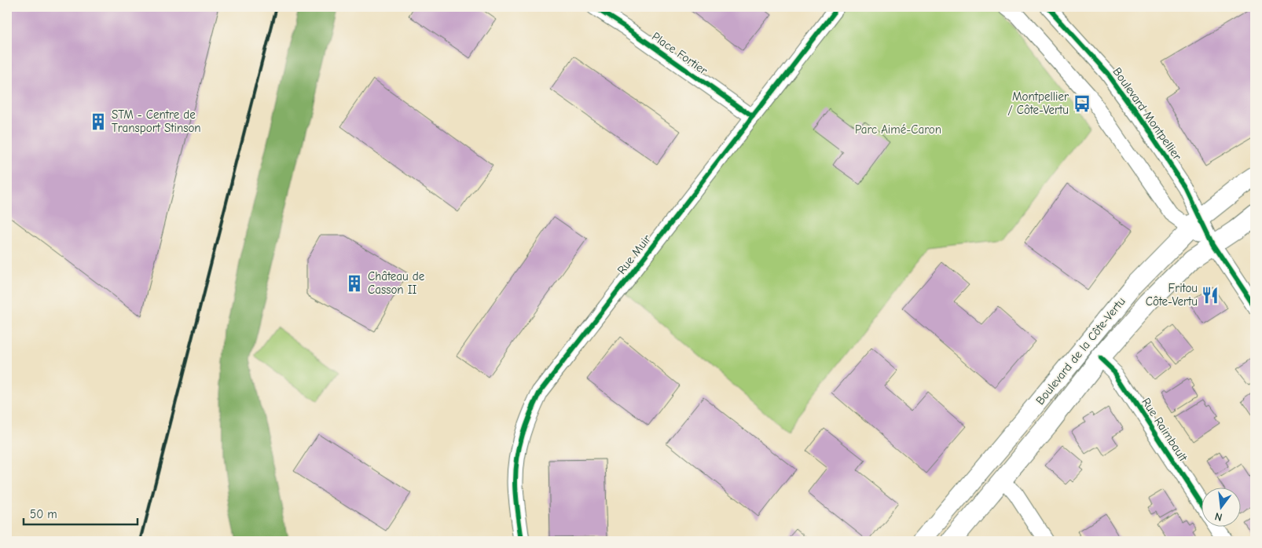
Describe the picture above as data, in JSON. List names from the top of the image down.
{
  "streets": {
    "main road": ["Boulevard de la Côte-Vertu"],
    "street": [
      "Place Fortier",
      "Boulevard Montpellier",
      "Rue Muir",
      "Rue Raimbault"
    ]
  },
  "crossings": [
    ["Place Fortier", "Rue Muir"],
    ["Boulevard Montpellier", "Boulevard de la Côte-Vertu"],
    ["Boulevard de la Côte-Vertu", "Rue Raimbault"]
  ],
  "parks": ["Parc Aimé-Caron"],
  "places": {
    "bus stop": ["Montpellier / Côte-Vertu"],
    "building": ["STM - Centre de Transport Stinson", "Château de Casson II"],
    "restaurant": ["Fritou Côte-Vertu"]
  },
  "scale_bar": "50 m",
  "north": "bottom"
}
